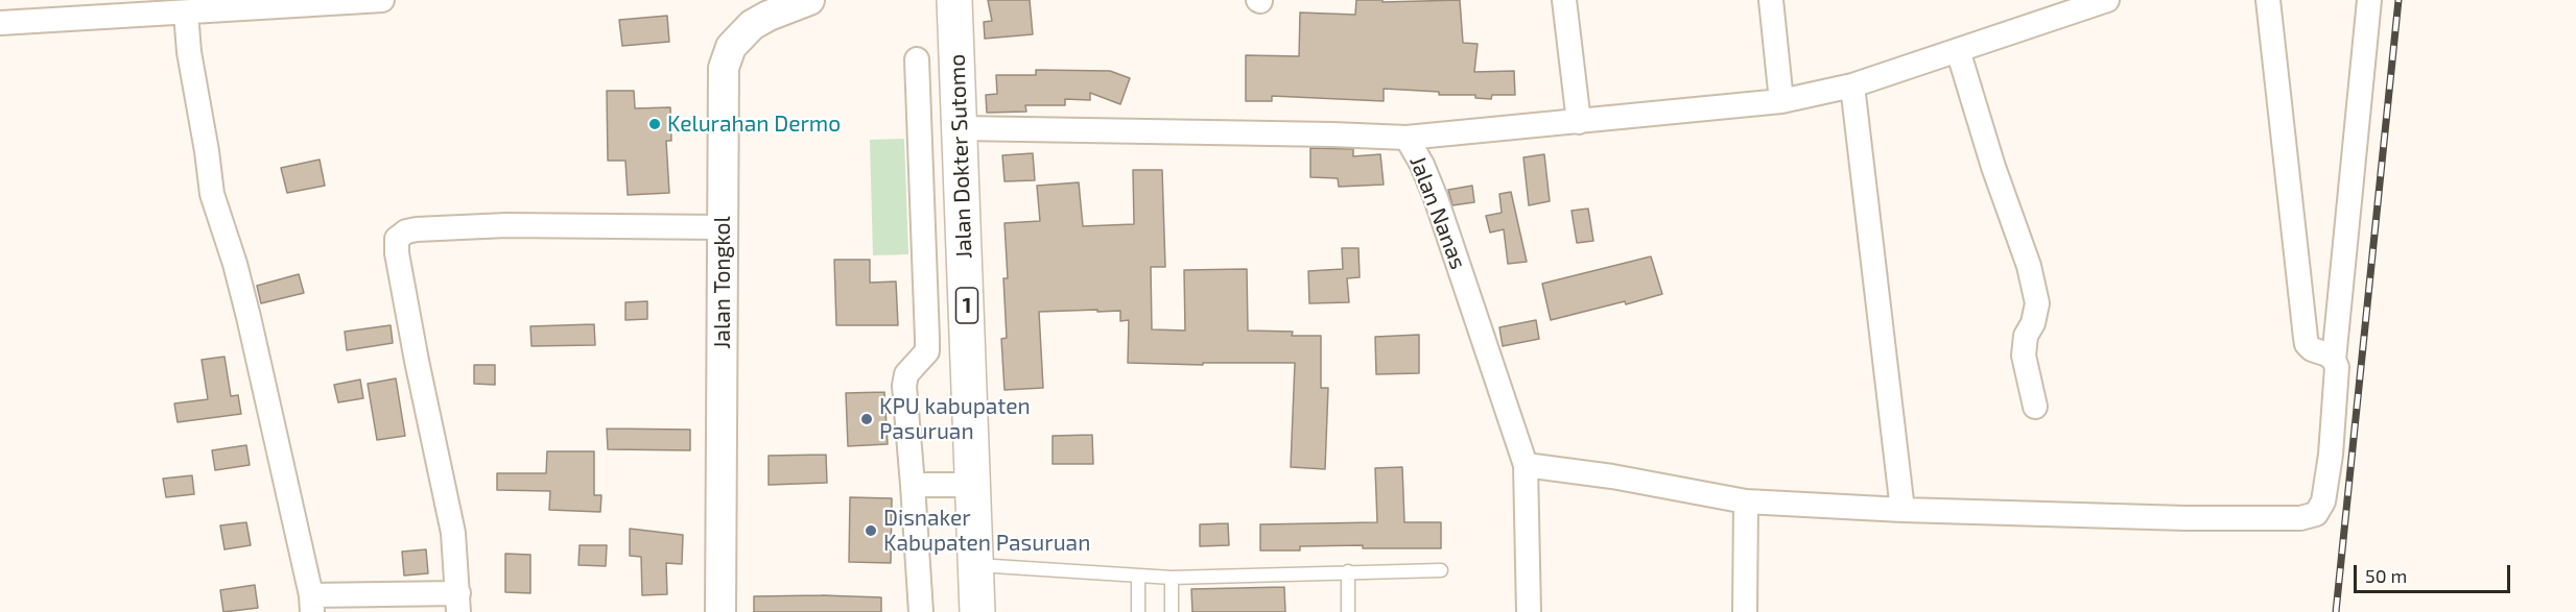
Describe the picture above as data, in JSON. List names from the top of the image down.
{
  "streets": {
    "highway": ["Jalan Dokter Sutomo", "1"],
    "street": ["Jalan Nanas", "Jalan Tongkol"]
  },
  "crossings": [
    ["Jalan Dokter Sutomo", "Jalan Nanas"]
  ],
  "places": ["Kelurahan Dermo", "KPU kabupaten Pasuruan", "Disnaker Kabupaten Pasuruan"],
  "scale_bar": "50 m"
}
